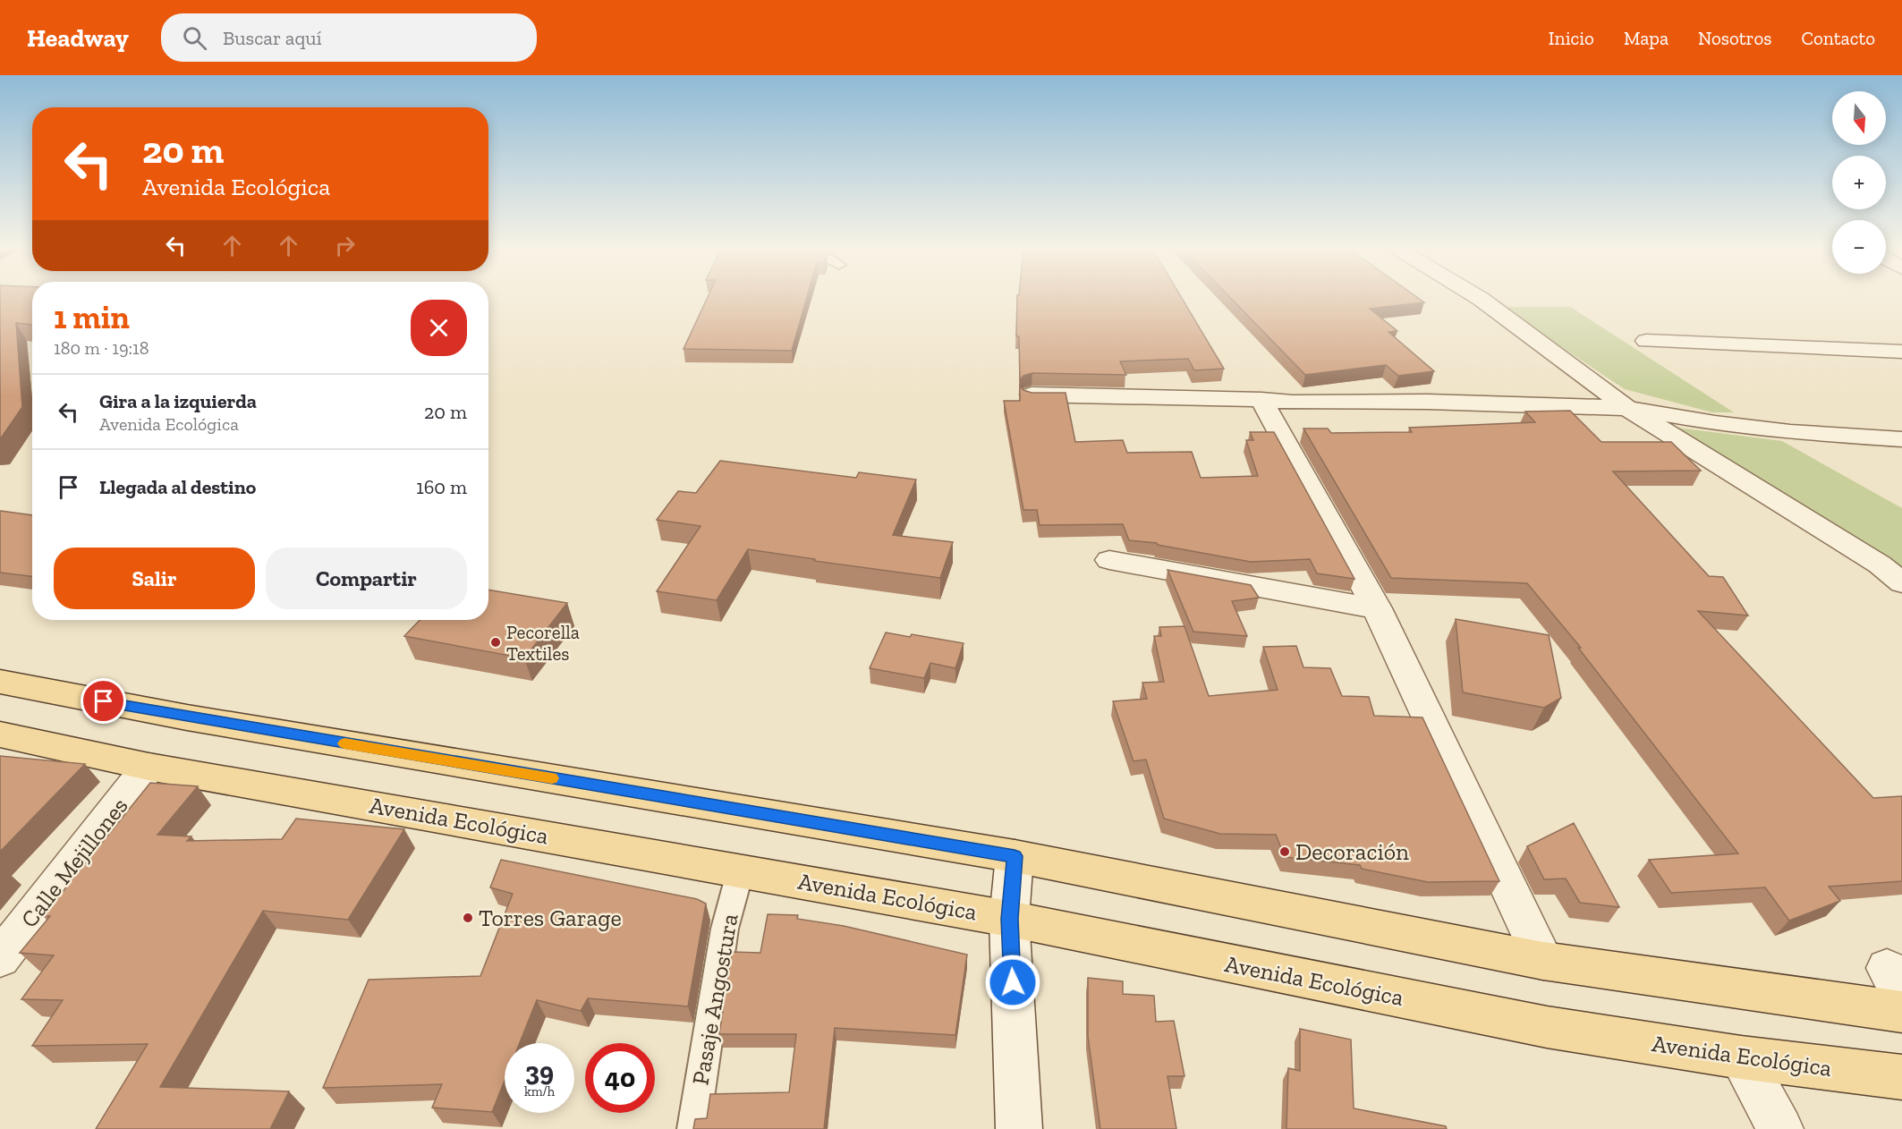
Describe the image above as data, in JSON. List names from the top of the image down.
{
  "streets": {
    "main road": ["Avenida Ecológica"],
    "street": ["Calle Mejillones"],
    "lane": ["Pasaje Angostura"]
  },
  "crossings": [
    ["Avenida Ecológica", "Calle Mejillones"],
    ["Avenida Ecológica", "Pasaje Angostura"]
  ],
  "places": ["Pecorella Textiles", "Decoración", "Torres Garage"],
  "north": "bottom",
  "page": {
    "header": "Headway",
    "search": "Buscar aquí",
    "nav": [
      "Inicio",
      "Mapa",
      "Nosotros",
      "Contacto"
    ],
    "map_buttons": ["+", "−"],
    "turn": ["20 m", "Avenida Ecológica"],
    "heading": ["1 min", "180 m · 19:18"],
    "list": [
      {
        "name": "Gira a la izquierda",
        "note": "Avenida Ecológica",
        "value": "20 m"
      },
      {
        "name": "Llegada al destino",
        "value": "160 m"
      }
    ],
    "buttons": ["Salir", "Compartir"],
    "speed": "39 km/h",
    "limit": "40"
  }
}
